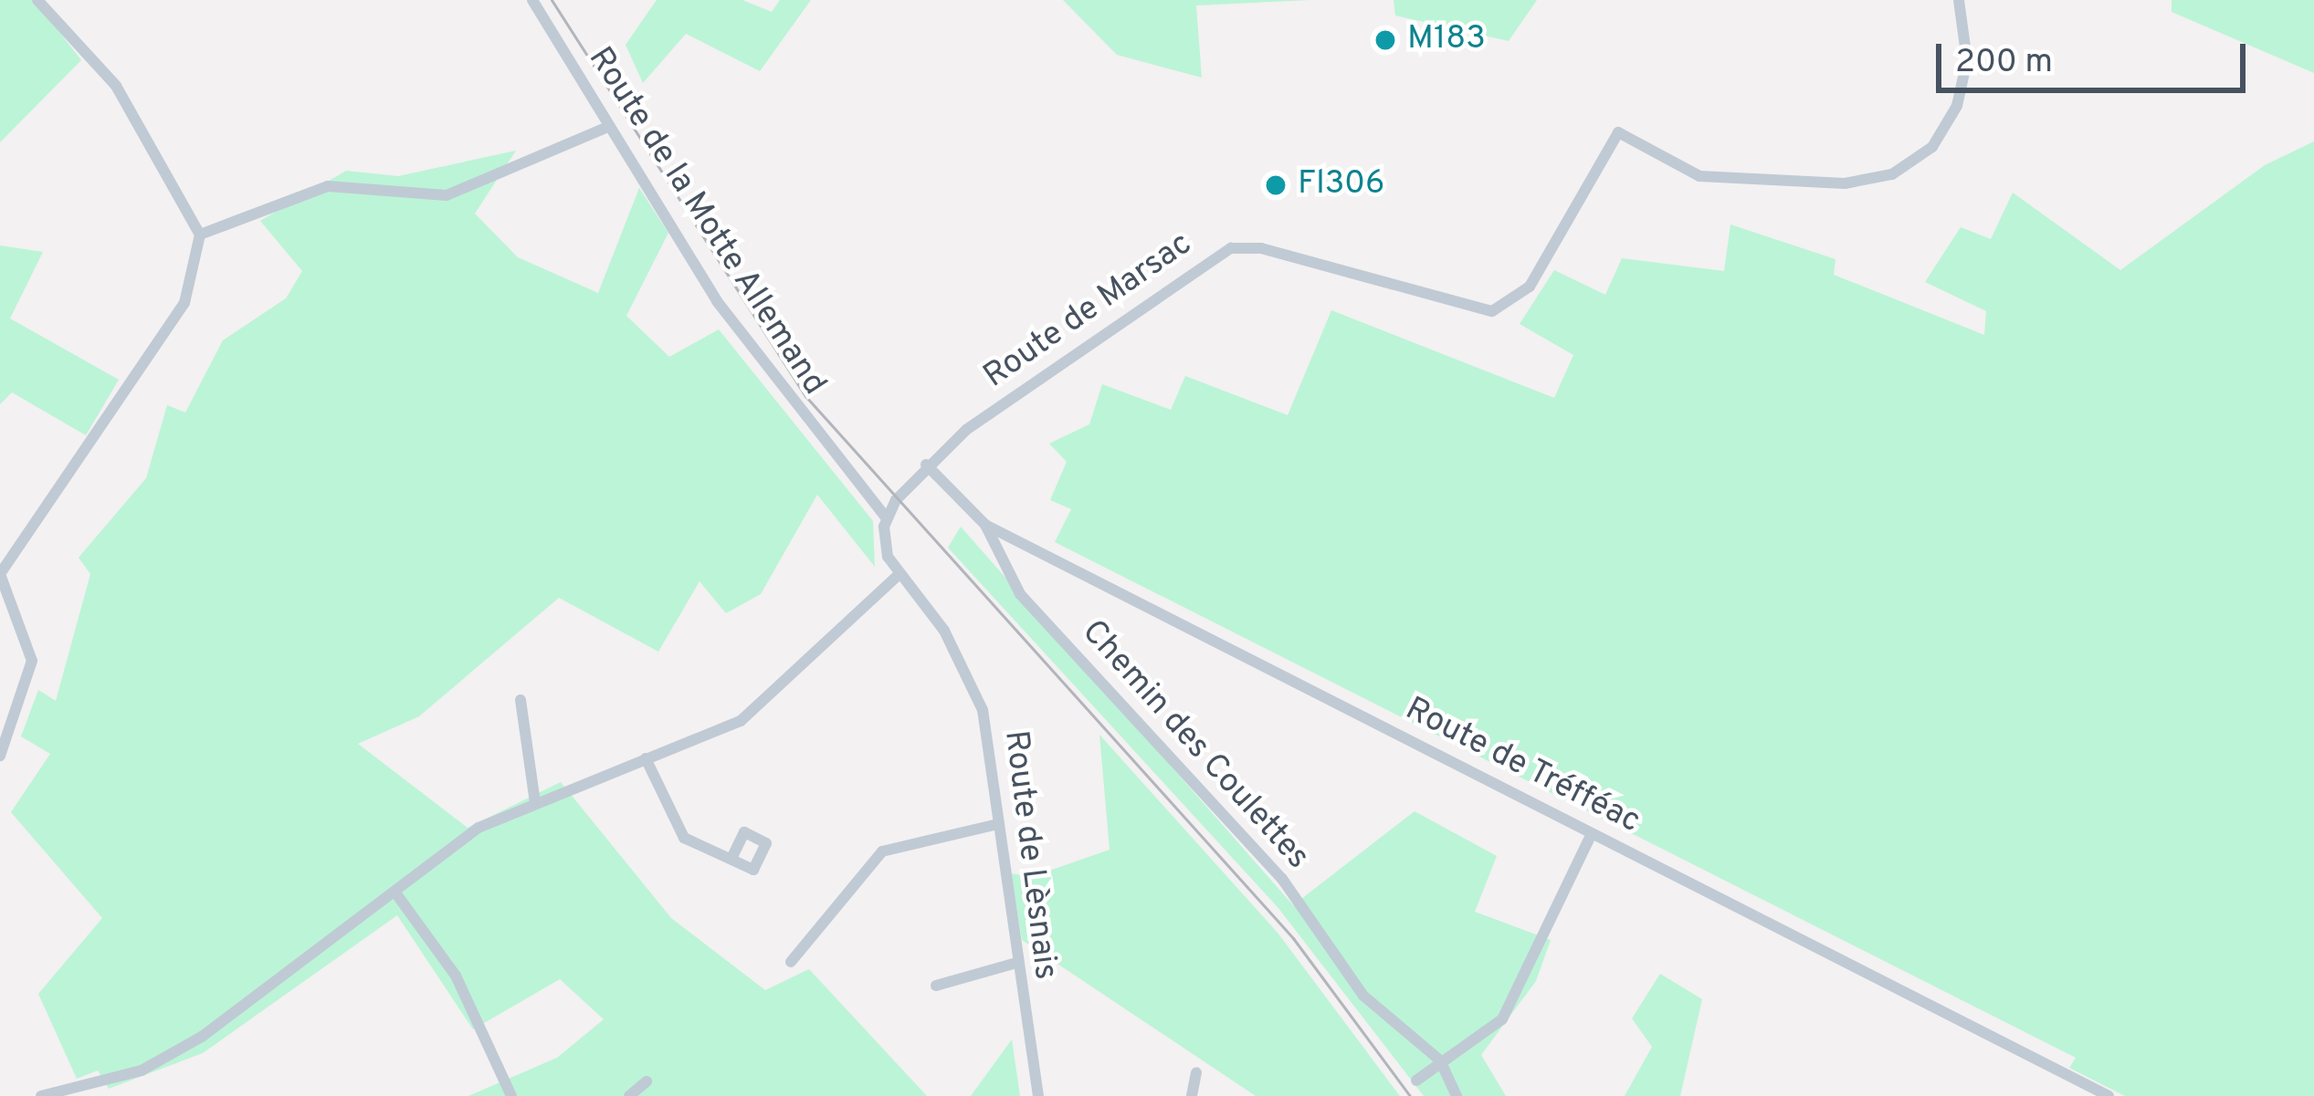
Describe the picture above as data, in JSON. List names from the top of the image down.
{
  "streets": {
    "street": [
      "Route de la Motte Allemand",
      "Route de Marsac",
      "Chemin des Coulettes",
      "Route de Tréfféac",
      "Route de Lèsnais"
    ]
  },
  "crossings": [
    ["Route de la Motte Allemand", "Route de Lèsnais"],
    ["Route de Marsac", "Route de Tréfféac"],
    ["Chemin des Coulettes", "Route de Tréfféac"]
  ],
  "places": ["M183", "Fl306"],
  "scale_bar": "200 m"
}
